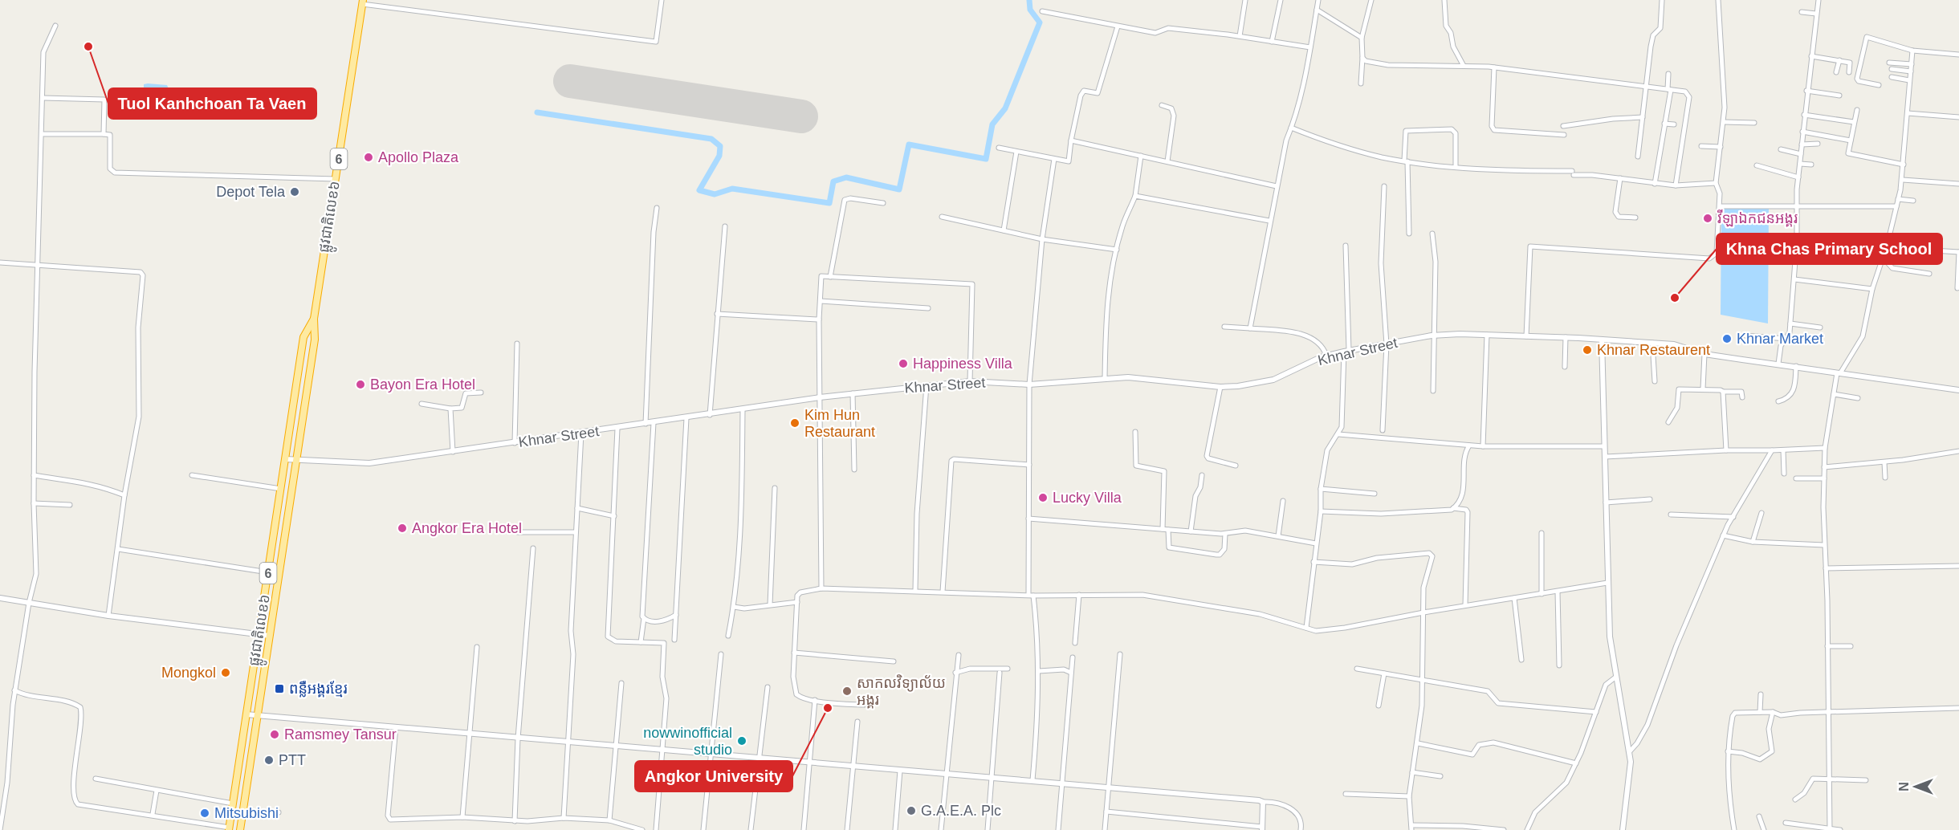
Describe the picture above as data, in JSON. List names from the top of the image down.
{
  "streets": {
    "highway": ["6", "ផ្លូវជាតិលេខ៦"],
    "street": ["Khnar Street"]
  },
  "crossings": [
    ["ផ្លូវជាតិលេខ៦", "Khnar Street"]
  ],
  "places": {
    "other": [
      "Tuol Kanhchoan Ta Vaen",
      "Apollo Plaza",
      "Depot Tela",
      "វីឡាឯកជនអង្គរ",
      "Khna Chas Primary School",
      "Khnar Market",
      "Khnar Restaurent",
      "Happiness Villa",
      "Bayon Era Hotel",
      "Kim Hun Restaurant",
      "Lucky Villa",
      "Angkor Era Hotel",
      "Mongkol",
      "សាកលវិទ្យាល័យ អង្គរ",
      "Angkor University",
      "Ramsmey Tansur",
      "nowwinofficial studio",
      "PTT",
      "G.A.E.A. Plc",
      "Mitsubishi"
    ],
    "transit": ["ពន្លឺអង្គរខ្មែរ"]
  },
  "north": "left"
}
